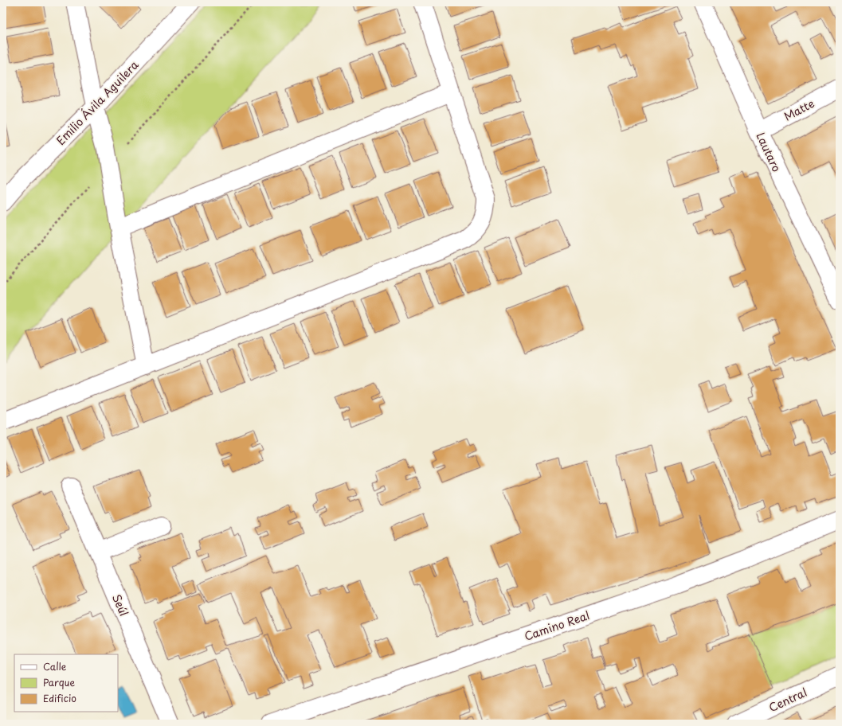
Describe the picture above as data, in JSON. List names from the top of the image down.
{
  "streets": {
    "street": [
      "Emilio Ávila Aguilera",
      "Matte",
      "Lautaro",
      "Seúl",
      "Camino Real",
      "Central"
    ]
  },
  "crossings": [
    ["Matte", "Lautaro"]
  ],
  "legend": ["Calle", "Parque", "Edificio"]
}
